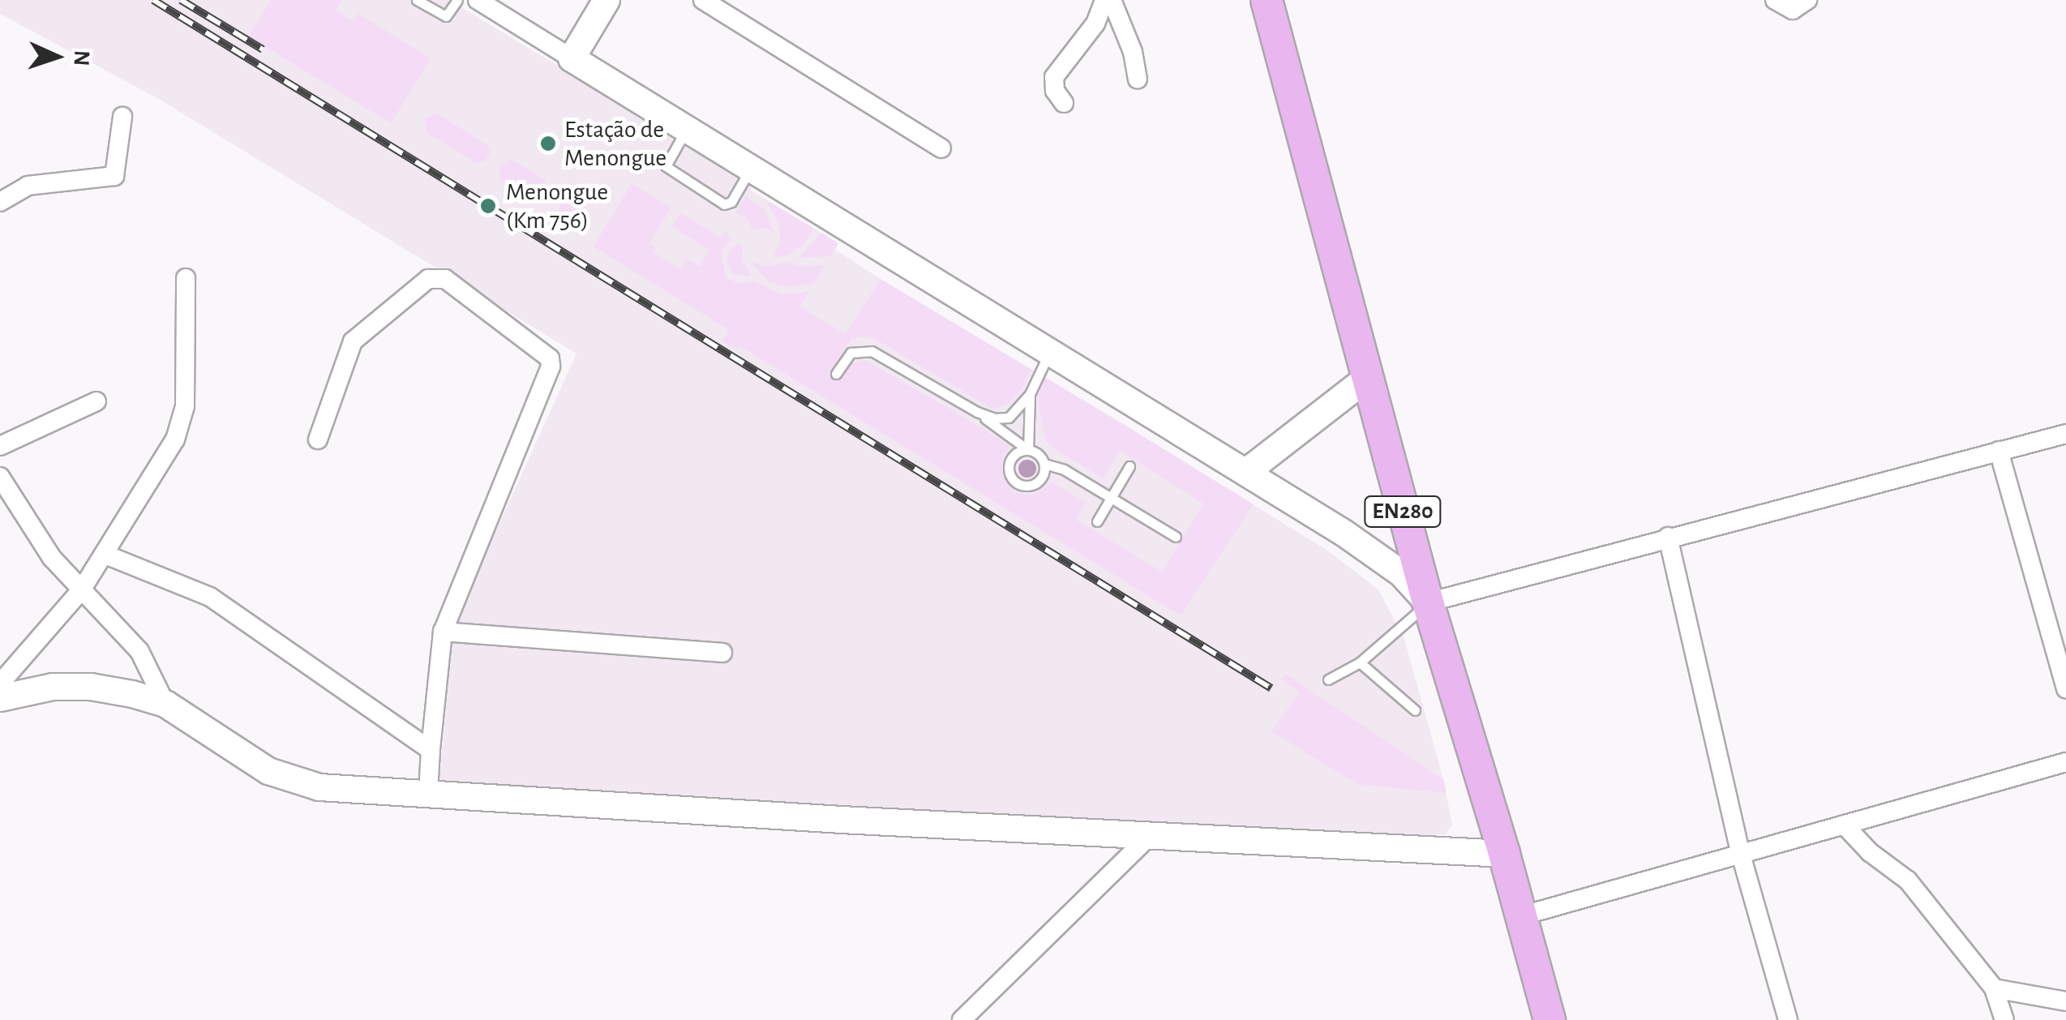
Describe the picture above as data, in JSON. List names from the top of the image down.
{
  "streets": {
    "main road": ["EN280"]
  },
  "places": ["Estação de Menongue", "Menongue (Km 756)"],
  "north": "right"
}
